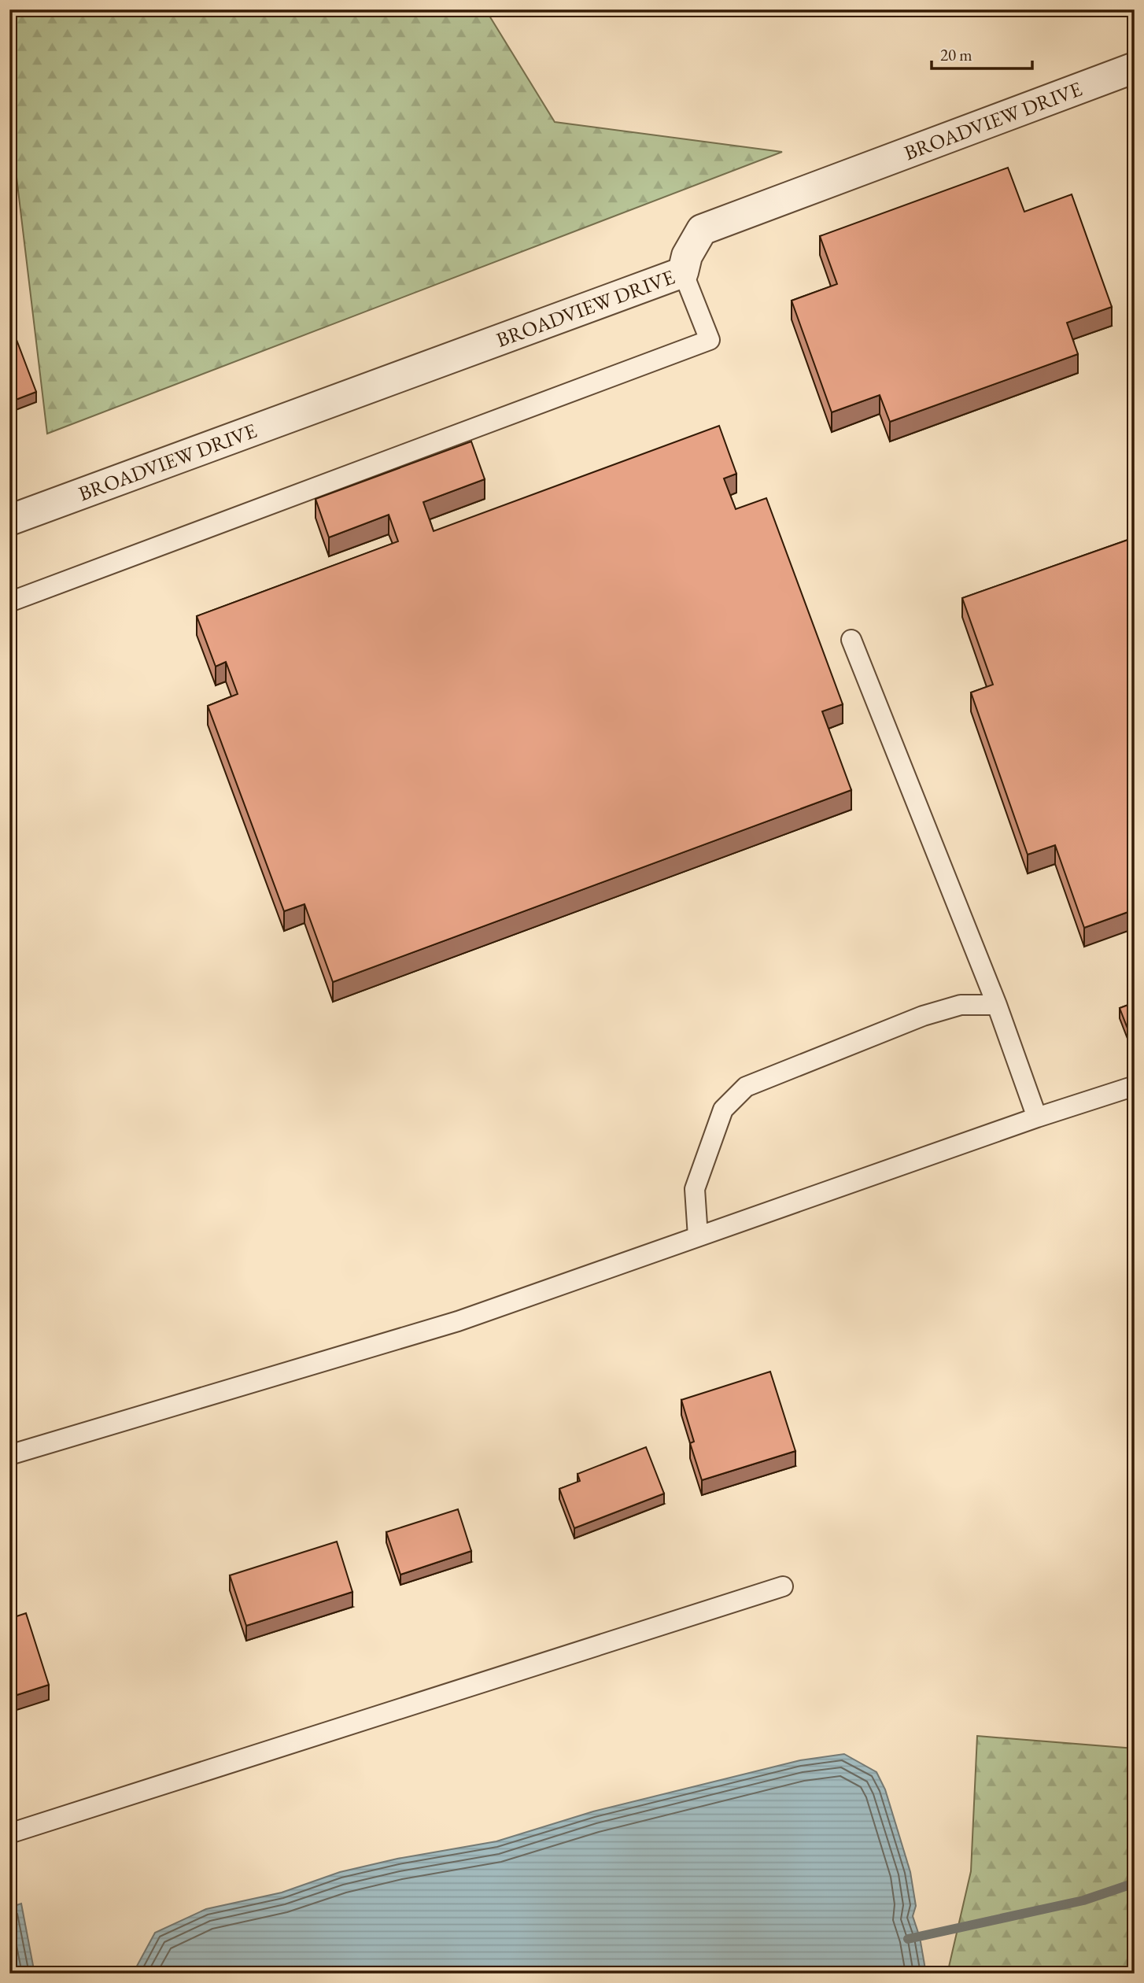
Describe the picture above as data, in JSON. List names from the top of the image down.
{
  "streets": {
    "street": ["BROADVIEW DRIVE"]
  },
  "scale_bar": "20 m"
}
